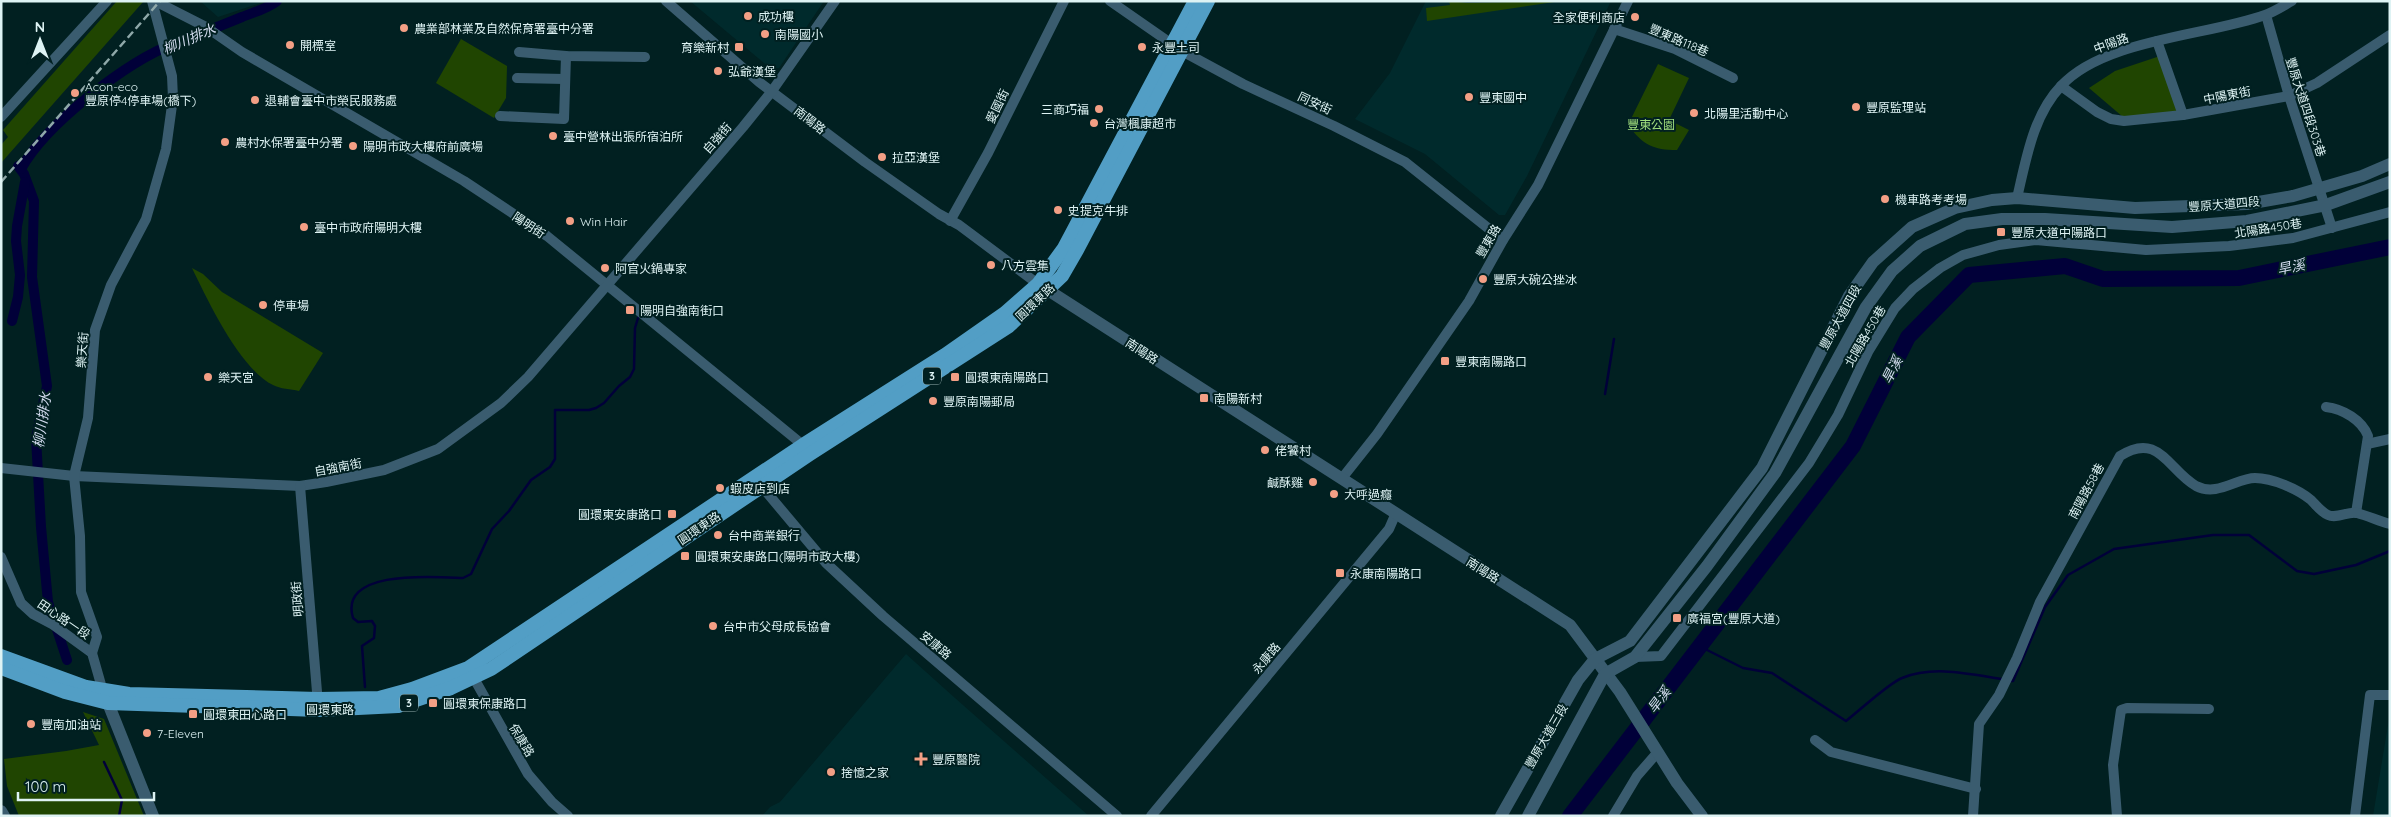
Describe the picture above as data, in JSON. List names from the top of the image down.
{
  "streets": {
    "main road": ["圓環東路", "3"],
    "street": [
      "豐東路118巷",
      "中陽路",
      "中陽東街",
      "同安街",
      "愛國街",
      "豐原大道四段303巷",
      "南陽路",
      "自強街",
      "豐原大道四段",
      "陽明街",
      "北陽路450巷",
      "豐東路",
      "樂天街",
      "自強南街",
      "南陽路58巷",
      "明政街",
      "田心路一段",
      "安康路",
      "永康路",
      "豐原大道三段",
      "保康路"
    ]
  },
  "crossings": [
    ["豐東路118巷", "豐東路"],
    ["中陽路", "中陽東街"],
    ["中陽路", "豐原大道四段303巷"],
    ["中陽路", "豐原大道四段"],
    ["中陽東街", "豐原大道四段303巷"],
    ["同安街", "豐東路"],
    ["同安街", "圓環東路"],
    ["愛國街", "南陽路"],
    ["豐原大道四段303巷", "豐原大道四段"],
    ["豐原大道四段303巷", "北陽路450巷"],
    ["南陽路", "自強街"],
    ["南陽路", "豐原大道四段"],
    ["南陽路", "豐東路"],
    ["南陽路", "圓環東路"],
    ["南陽路", "永康路"],
    ["南陽路", "豐原大道三段"],
    ["自強街", "陽明街"],
    ["自強街", "自強南街"],
    ["豐原大道四段", "北陽路450巷"],
    ["豐原大道四段", "豐原大道三段"],
    ["陽明街", "圓環東路"],
    ["陽明街", "樂天街"],
    ["陽明街", "自強南街"],
    ["圓環東路", "明政街"],
    ["圓環東路", "田心路一段"],
    ["圓環東路", "安康路"],
    ["圓環東路", "保康路"],
    ["樂天街", "自強南街"],
    ["樂天街", "田心路一段"],
    ["自強南街", "明政街"]
  ],
  "water": ["柳川排水", "旱溪"],
  "parks": ["豐東公園"],
  "places": {
    "other": [
      "成功樓",
      "全家便利商店",
      "農業部林業及自然保育署臺中分署",
      "南陽國小",
      "開標室",
      "永豐土司",
      "弘爺漢堡",
      "Acon-eco 豐原停4停車場(橋下)",
      "豐東國中",
      "退輔會臺中市榮民服務處",
      "豐原監理站",
      "三商巧福",
      "北陽里活動中心",
      "台灣楓康超市",
      "臺中營林出張所宿泊所",
      "農村水保署臺中分署",
      "陽明市政大樓府前廣場",
      "拉亞漢堡",
      "機車路考考場",
      "史提克牛排",
      "Win Hair",
      "臺中市政府陽明大樓",
      "八方雲集",
      "阿官火鍋專家",
      "豐原大碗公挫冰",
      "停車場",
      "樂天宮",
      "豐原南陽郵局",
      "佬饕村",
      "鹹酥雞",
      "蝦皮店到店",
      "大呼過癮",
      "台中商業銀行",
      "台中市父母成長協會",
      "豐南加油站",
      "7-Eleven",
      "捨憶之家"
    ],
    "transit": [
      "育樂新村",
      "豐原大道中陽路口",
      "陽明自強南街口",
      "豐東南陽路口",
      "圓環東南陽路口",
      "南陽新村",
      "圓環東安康路口",
      "圓環東安康路口(陽明市政大樓)",
      "永康南陽路口",
      "廣福宮(豐原大道)",
      "圓環東保康路口",
      "圓環東田心路口"
    ],
    "health": ["豐原醫院"]
  },
  "scale_bar": "100 m",
  "north": "top"
}
